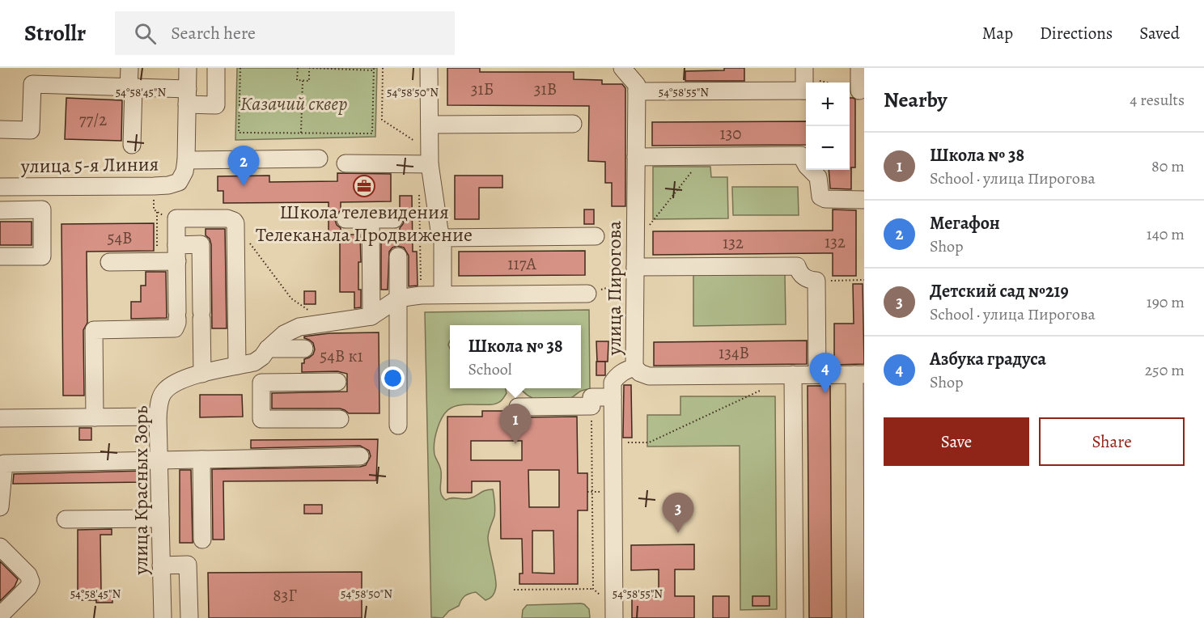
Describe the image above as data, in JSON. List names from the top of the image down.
{
  "streets": {
    "street": ["улица 5-я Линия", "улица Пирогова", "улица Красных Зорь"]
  },
  "parks": ["Казачий сквер"],
  "places": {
    "office": ["Школа телевидения Телеканала Продвижение"]
  },
  "house_numbers": [
    "31Б",
    "31В",
    "77/2",
    "130",
    "54В",
    "132",
    "132",
    "117А",
    "134В",
    "54В к1",
    "83Г"
  ],
  "page": {
    "header": "Strollr",
    "search": "Search here",
    "nav": ["Map", "Directions", "Saved"],
    "heading": ["Nearby", "4 results"],
    "map_buttons": ["+", "−"],
    "list": [
      {
        "mark": "1",
        "name": "Школа № 38",
        "note": "School · улица Пирогова",
        "value": "80 m"
      },
      {
        "mark": "2",
        "name": "Мегафон",
        "note": "Shop",
        "value": "140 m"
      },
      {
        "mark": "3",
        "name": "Детский сад №219",
        "note": "School · улица Пирогова",
        "value": "190 m"
      },
      {
        "mark": "4",
        "name": "Азбука градуса",
        "note": "Shop",
        "value": "250 m"
      }
    ],
    "pins": [
      "2",
      "4",
      "1",
      "3"
    ],
    "popup": ["Школа № 38", "School"],
    "buttons": ["Save", "Share"]
  },
  "coordinates": ["54°58'45\"N", "54°58'50\"N", "54°58'55\"N"]
}
